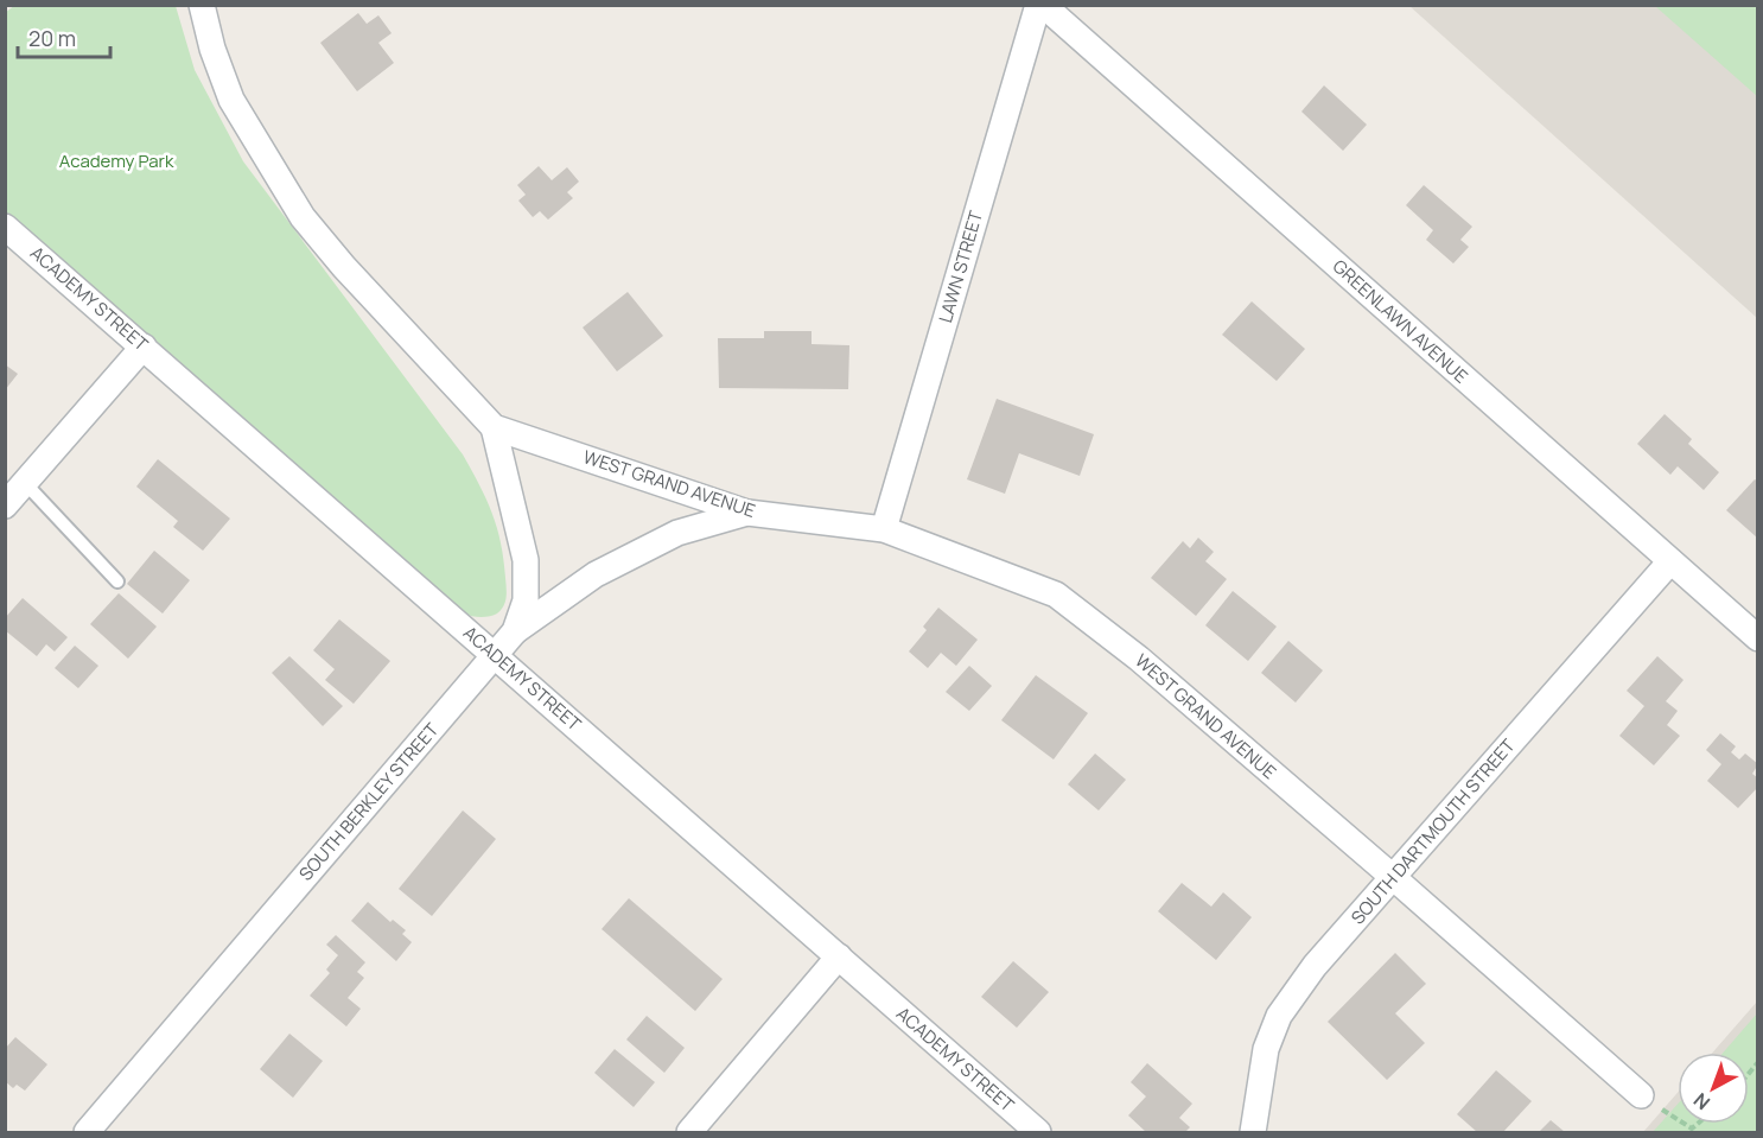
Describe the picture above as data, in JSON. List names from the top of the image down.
{
  "streets": {
    "street": [
      "LAWN STREET",
      "ACADEMY STREET",
      "GREENLAWN AVENUE",
      "WEST GRAND AVENUE",
      "SOUTH BERKLEY STREET",
      "SOUTH DARTMOUTH STREET"
    ]
  },
  "crossings": [
    ["LAWN STREET", "GREENLAWN AVENUE"],
    ["LAWN STREET", "WEST GRAND AVENUE"],
    ["ACADEMY STREET", "SOUTH BERKLEY STREET"],
    ["GREENLAWN AVENUE", "SOUTH DARTMOUTH STREET"],
    ["WEST GRAND AVENUE", "SOUTH BERKLEY STREET"],
    ["WEST GRAND AVENUE", "SOUTH DARTMOUTH STREET"]
  ],
  "parks": ["Academy Park"],
  "scale_bar": "20 m",
  "north": "bottom left"
}
